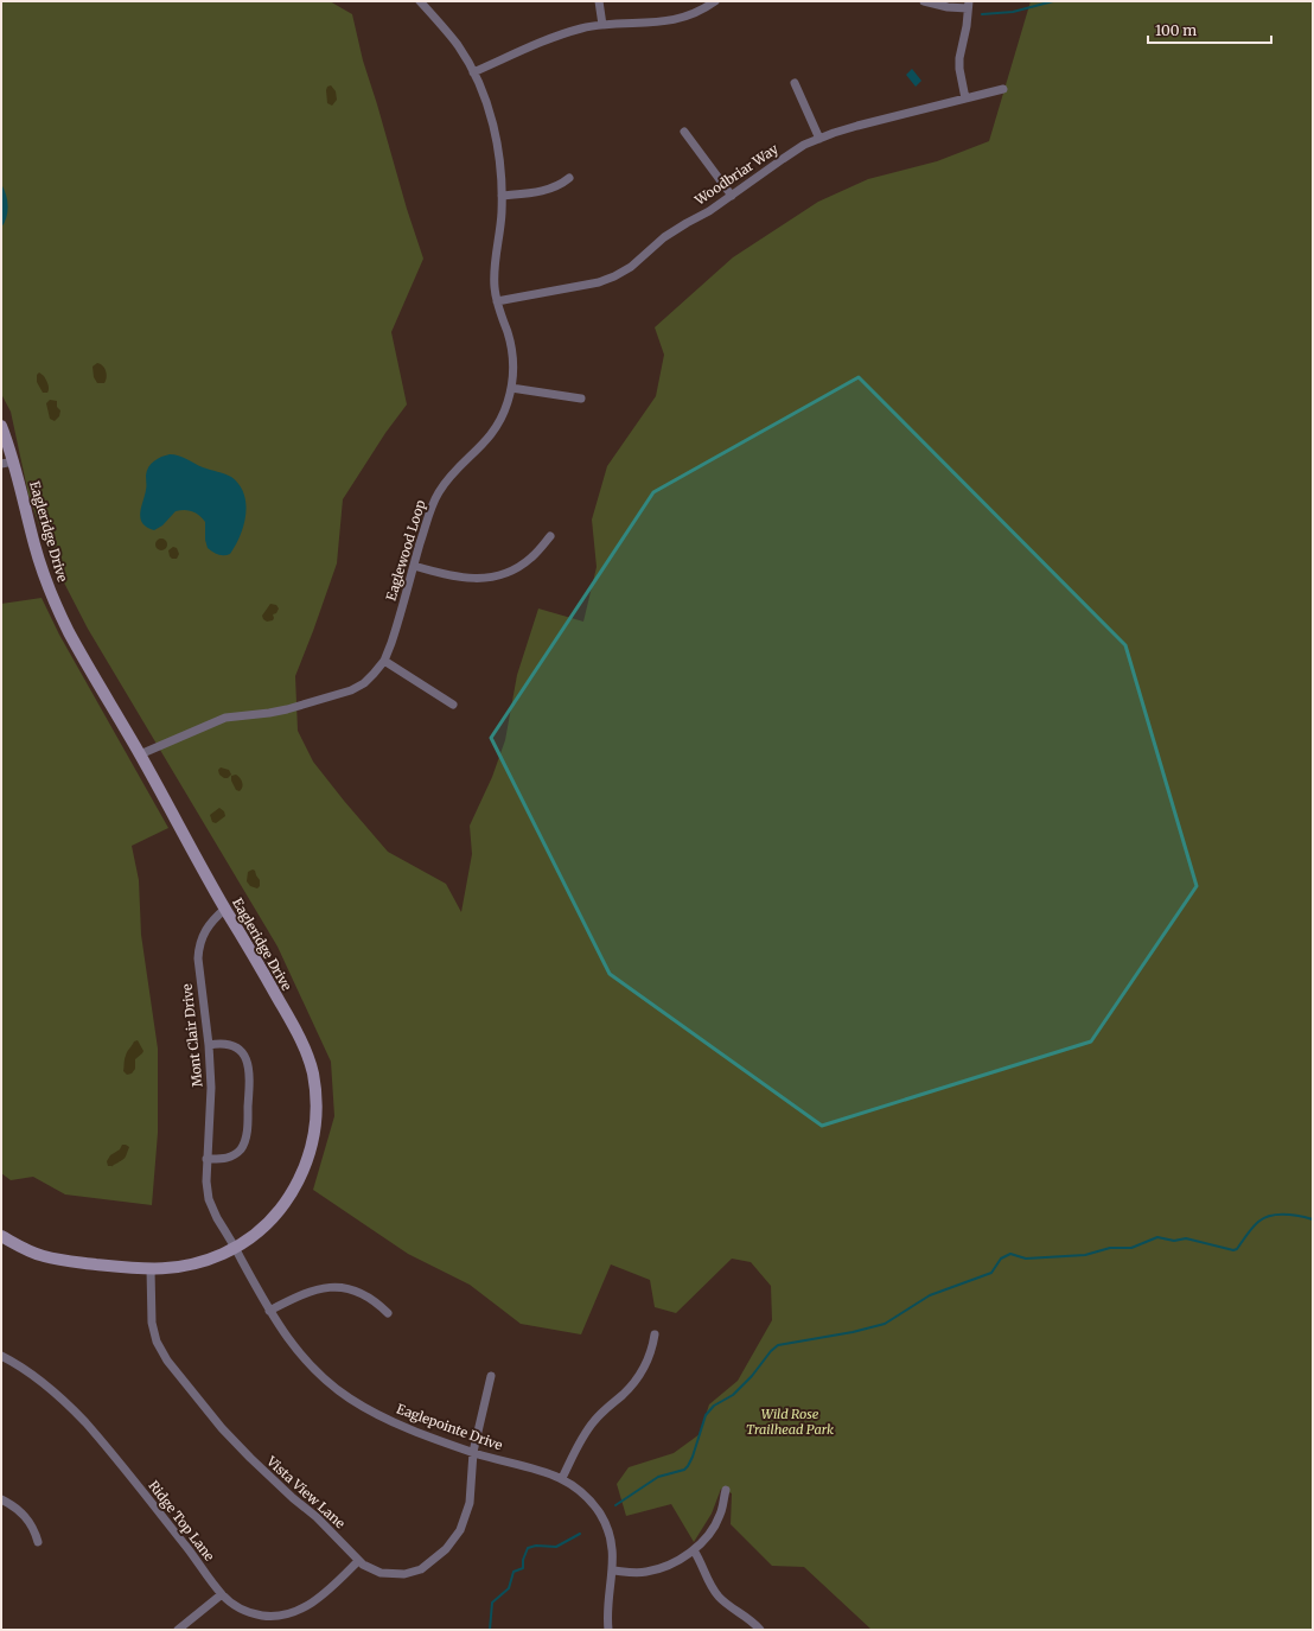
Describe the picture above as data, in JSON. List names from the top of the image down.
{
  "streets": {
    "main road": ["Eagleridge Drive"],
    "street": [
      "Woodbriar Way",
      "Eaglewood Loop",
      "Mont Clair Drive",
      "Eaglepointe Drive",
      "Vista View Lane",
      "Ridge Top Lane"
    ]
  },
  "crossings": [
    ["Woodbriar Way", "Eaglewood Loop"],
    ["Eagleridge Drive", "Eaglewood Loop"],
    ["Eagleridge Drive", "Mont Clair Drive"],
    ["Eagleridge Drive", "Eaglepointe Drive"],
    ["Eagleridge Drive", "Vista View Lane"],
    ["Mont Clair Drive", "Eaglepointe Drive"],
    ["Eaglepointe Drive", "Vista View Lane"],
    ["Vista View Lane", "Ridge Top Lane"]
  ],
  "parks": ["Wild Rose Trailhead Park"],
  "scale_bar": "100 m"
}
